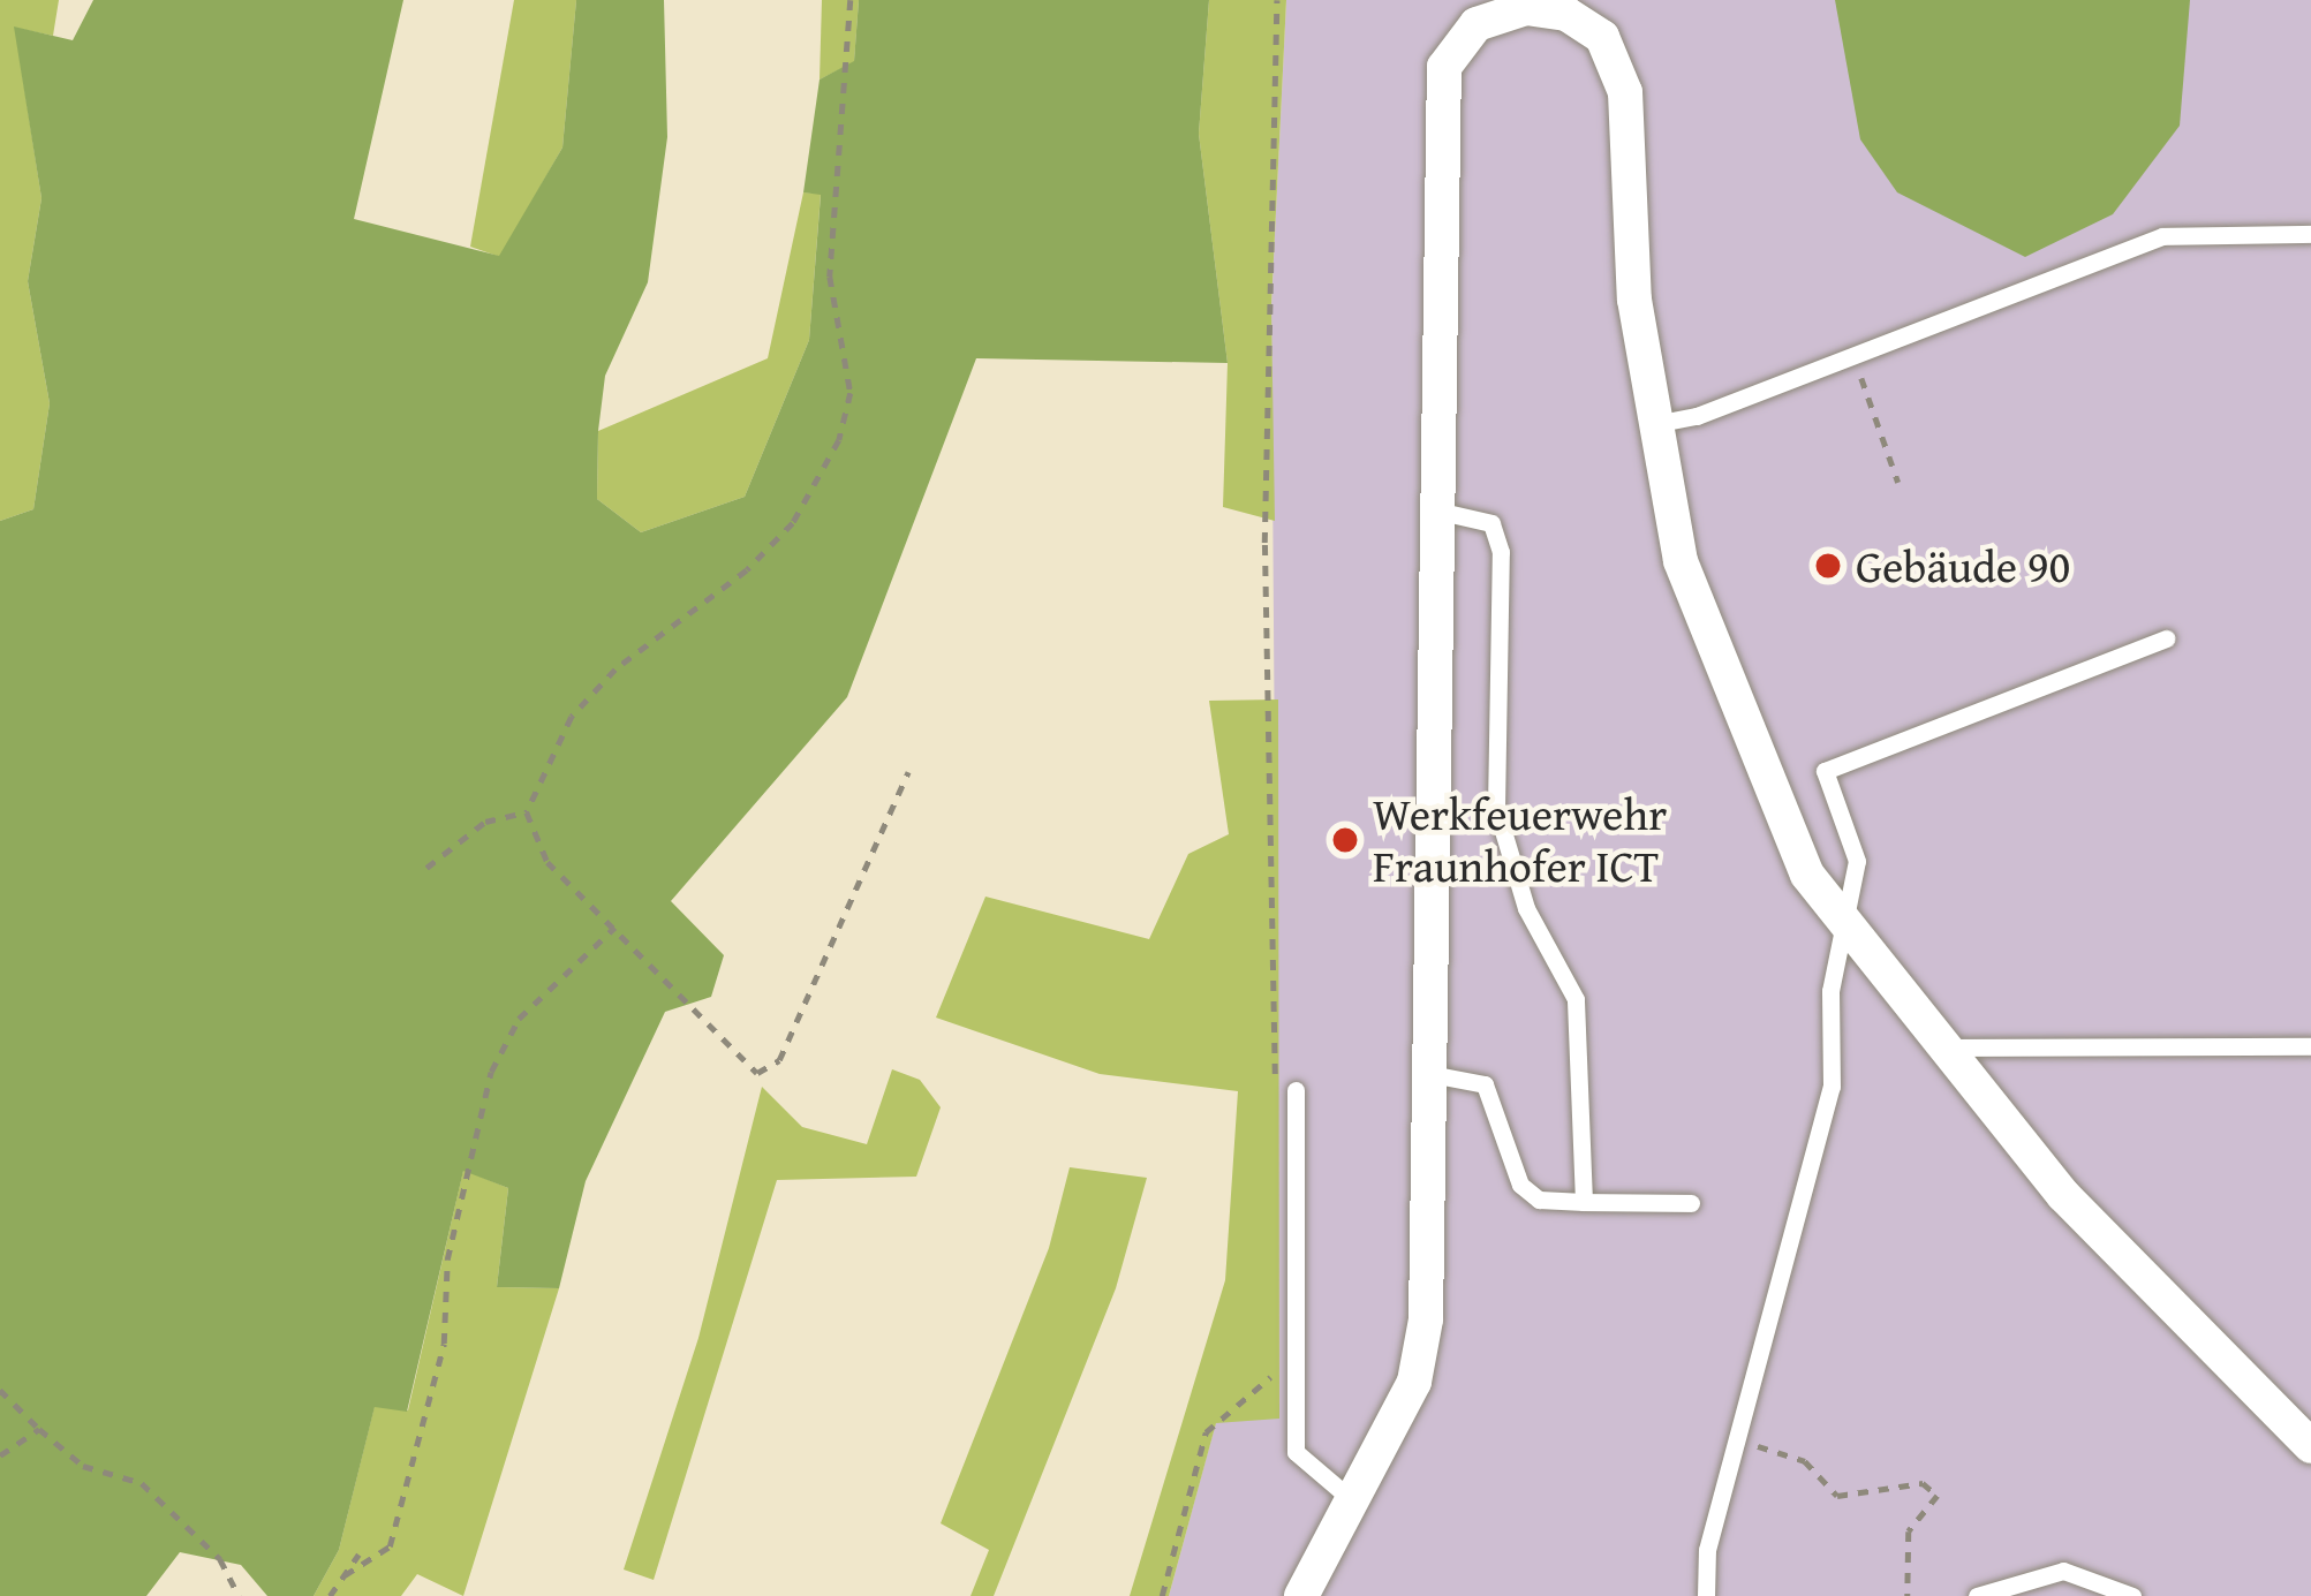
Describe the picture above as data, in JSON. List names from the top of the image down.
{
  "places": ["Gebäude 90", "Werkfeuerwehr Fraunhofer ICT"]
}
